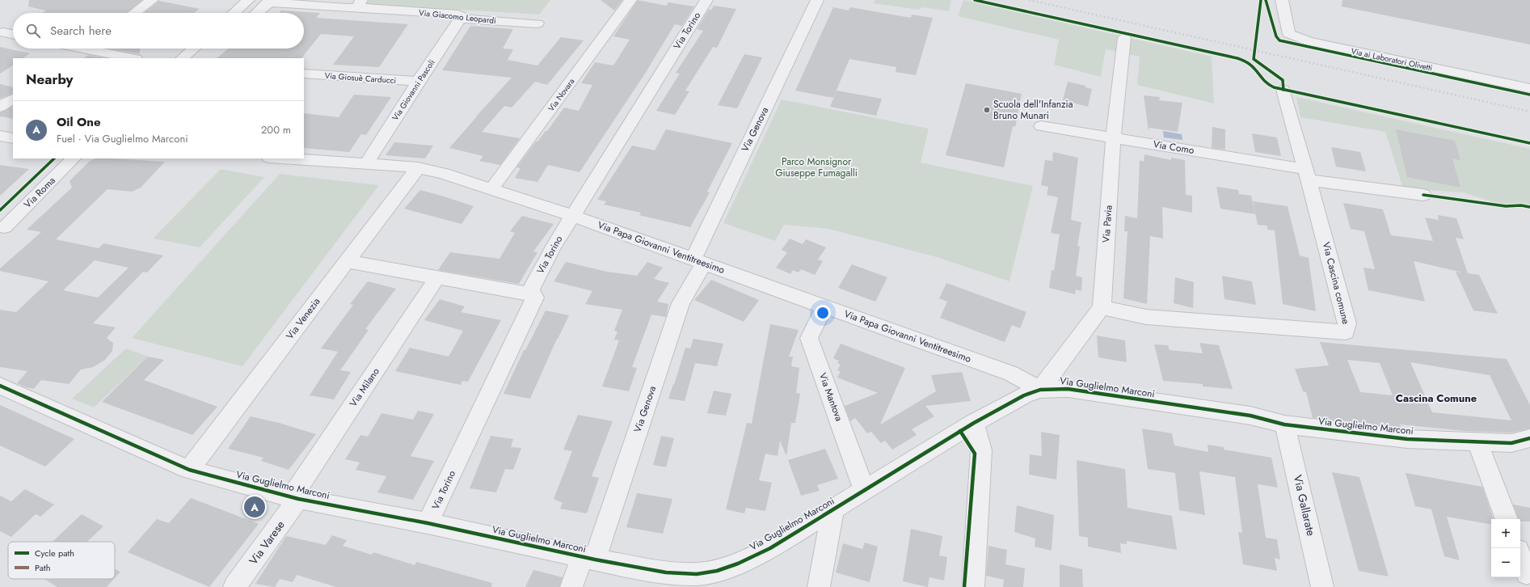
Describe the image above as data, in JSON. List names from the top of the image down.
{
  "streets": {
    "street": [
      "Via Giacomo Leopardi",
      "Via Torino",
      "Via ai Laboratori Olivetti",
      "Via Giosuè Carducci",
      "Via Giovanni Pascoli",
      "Via Novara",
      "Via Genova",
      "Via Como",
      "Via Roma",
      "Via Pavia",
      "Via Papa Giovanni Ventitreesimo",
      "Via Cascina comune",
      "Via Venezia",
      "Via Milano",
      "Via Guglielmo Marconi",
      "Via Mantova",
      "Via Gallarate",
      "Via Varese"
    ]
  },
  "crossings": [
    ["Via Giacomo Leopardi", "Via Giovanni Pascoli"],
    ["Via Torino", "Via Papa Giovanni Ventitreesimo"],
    ["Via Torino", "Via Guglielmo Marconi"],
    ["Via Giosuè Carducci", "Via Giovanni Pascoli"],
    ["Via Giovanni Pascoli", "Via Papa Giovanni Ventitreesimo"],
    ["Via Novara", "Via Papa Giovanni Ventitreesimo"],
    ["Via Genova", "Via Papa Giovanni Ventitreesimo"],
    ["Via Genova", "Via Guglielmo Marconi"],
    ["Via Como", "Via Pavia"],
    ["Via Como", "Via Cascina comune"],
    ["Via Pavia", "Via Cascina comune"],
    ["Via Papa Giovanni Ventitreesimo", "Via Venezia"],
    ["Via Papa Giovanni Ventitreesimo", "Via Guglielmo Marconi"],
    ["Via Papa Giovanni Ventitreesimo", "Via Mantova"],
    ["Via Venezia", "Via Guglielmo Marconi"],
    ["Via Milano", "Via Guglielmo Marconi"],
    ["Via Milano", "Via Varese"],
    ["Via Guglielmo Marconi", "Via Mantova"],
    ["Via Guglielmo Marconi", "Via Gallarate"],
    ["Via Guglielmo Marconi", "Via Varese"]
  ],
  "districts": ["Cascina Comune"],
  "parks": ["Parco Monsignor Giuseppe Fumagalli"],
  "places": ["Scuola dell'Infanzia Bruno Munari"],
  "legend": ["Cycle path", "Path"],
  "page": {
    "search": "Search here",
    "heading": "Nearby",
    "list": [
      {
        "mark": "A",
        "name": "Oil One",
        "note": "Fuel · Via Guglielmo Marconi",
        "value": "200 m"
      }
    ],
    "pins": "A",
    "map_buttons": ["+", "−"]
  }
}
